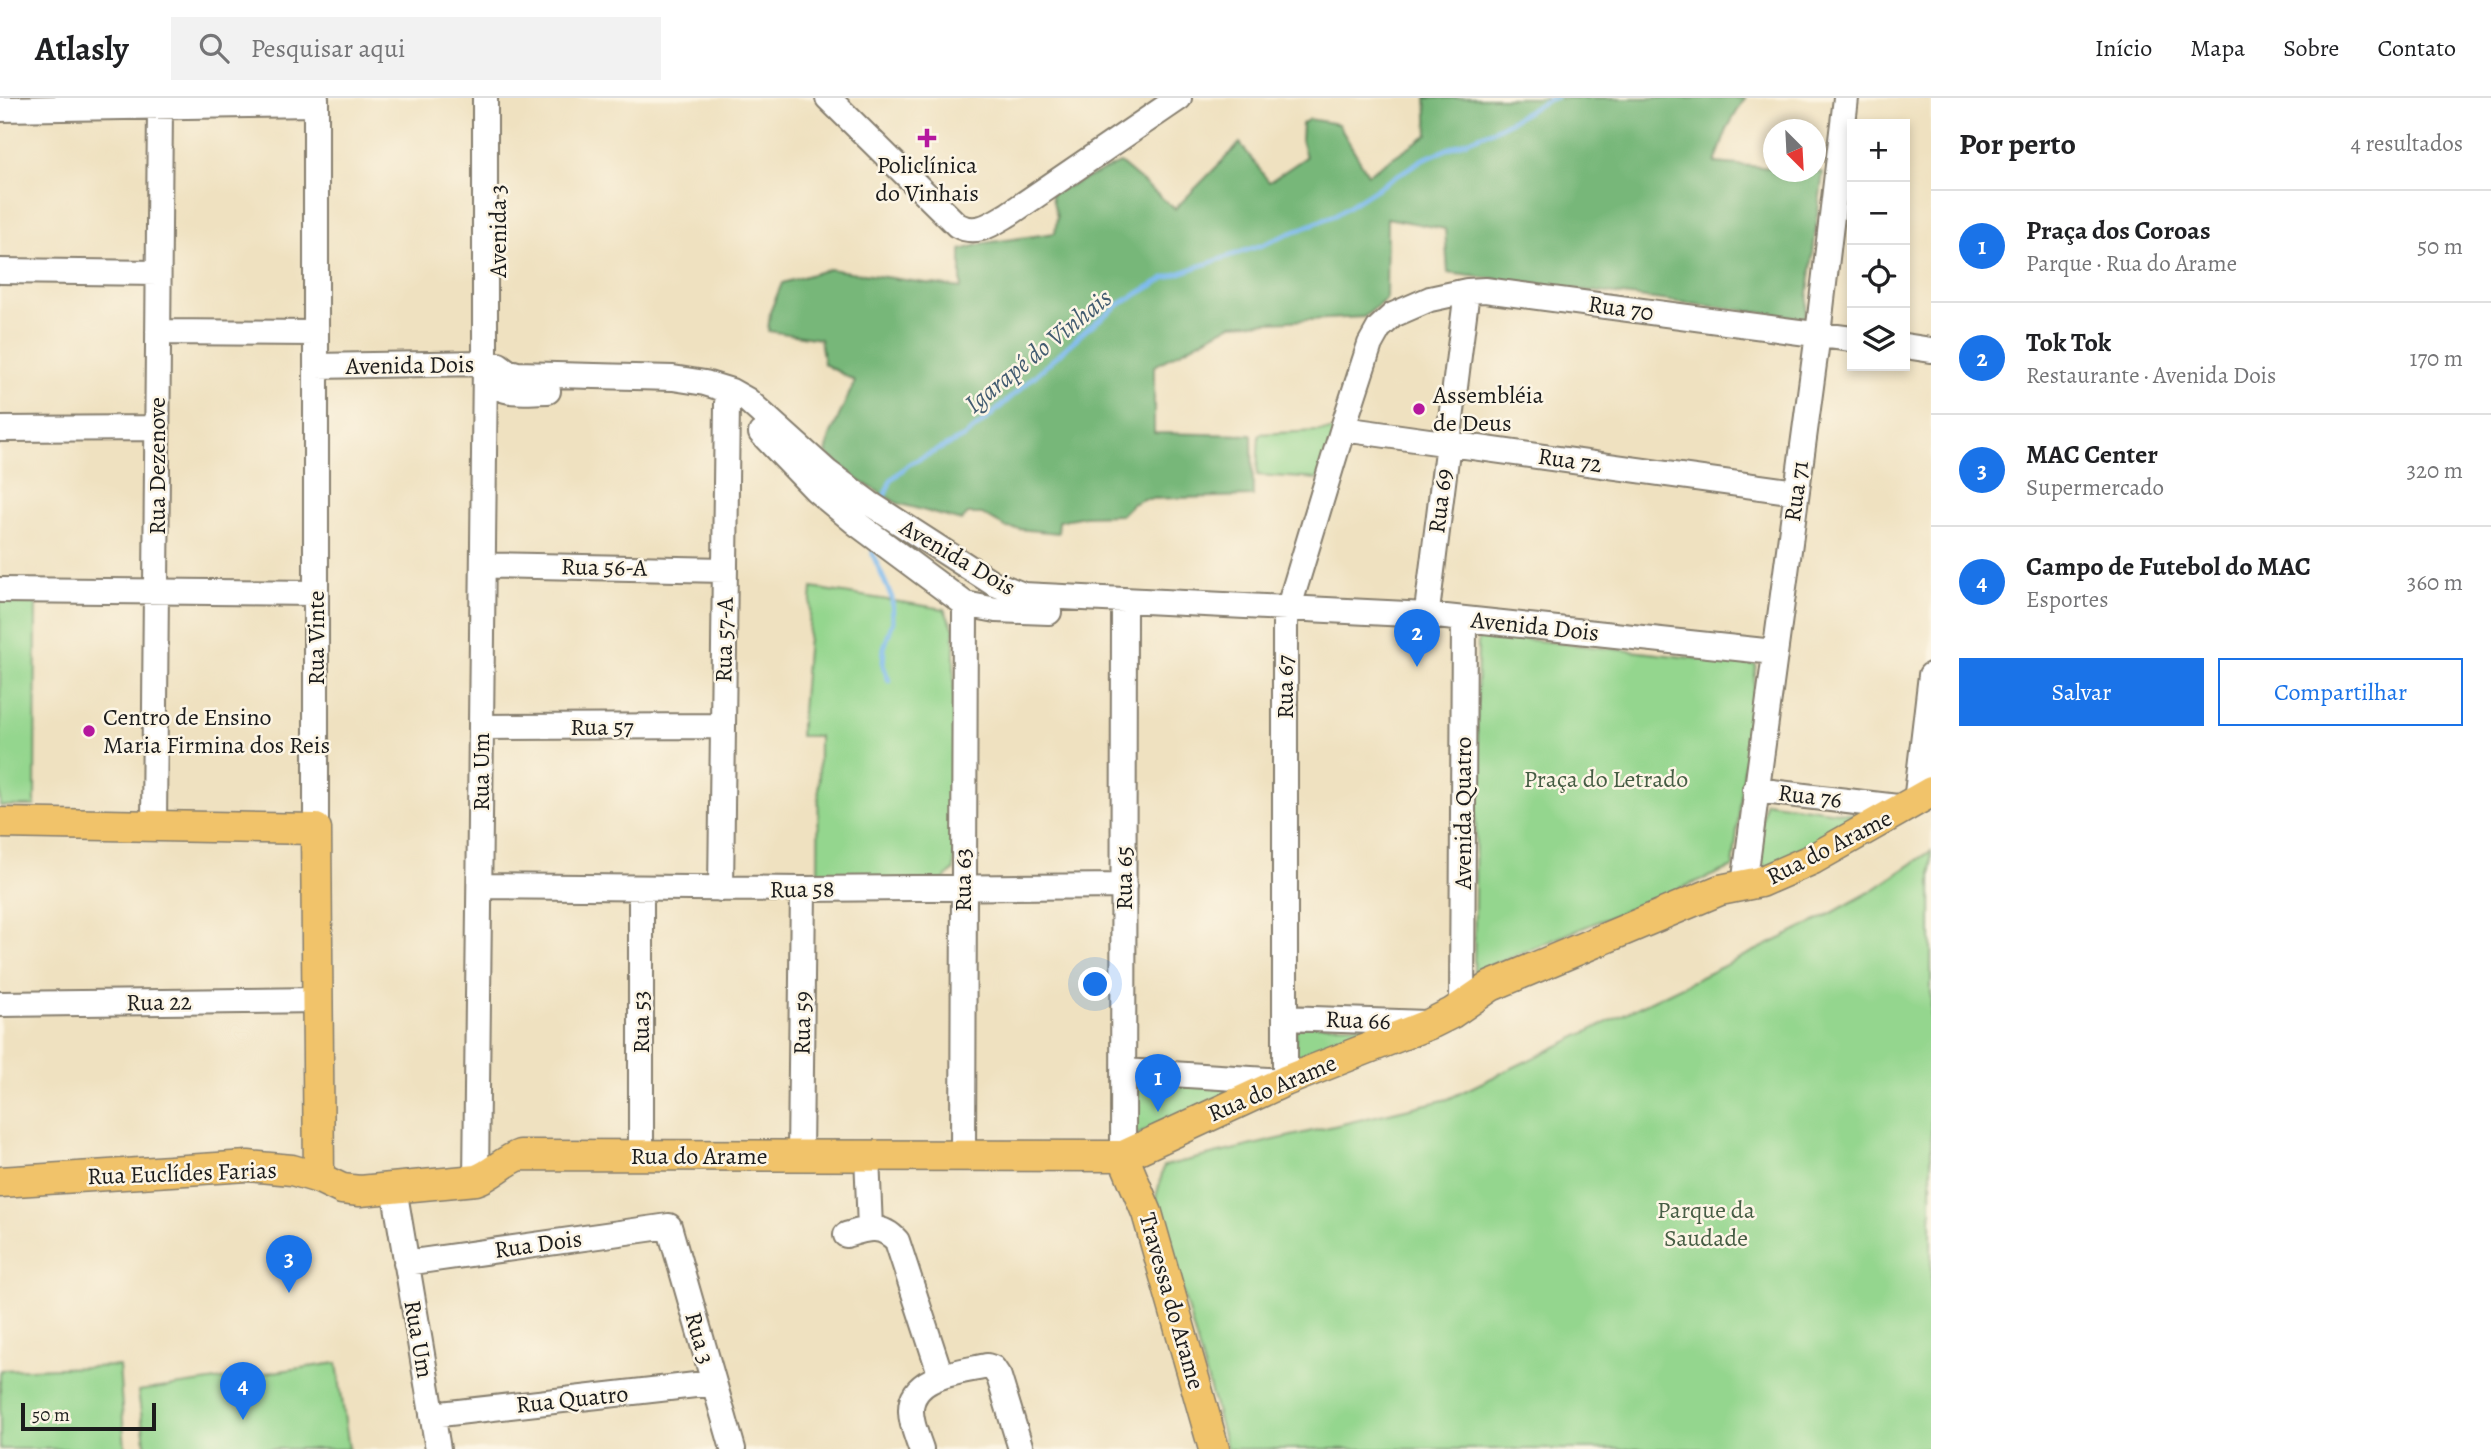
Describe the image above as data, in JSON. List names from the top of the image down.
{
  "streets": {
    "main road": [
      "Rua Vinte",
      "Rua do Arame",
      "Rua Euclídes Farias",
      "Travessa do Arame"
    ],
    "street": [
      "Avenida 3",
      "Rua 70",
      "Avenida Dois",
      "Rua 72",
      "Rua Dezenove",
      "Rua 71",
      "Rua 69",
      "Rua 56-A",
      "Rua 57-A",
      "Rua 67",
      "Rua 57",
      "Rua Um",
      "Rua 76",
      "Avenida Quatro",
      "Rua 65",
      "Rua 63",
      "Rua 58",
      "Rua 22",
      "Rua 66",
      "Rua 53",
      "Rua 59",
      "Rua Dois",
      "Rua 3",
      "Rua Quatro"
    ]
  },
  "crossings": [
    ["Avenida 3", "Avenida Dois"],
    ["Avenida 3", "Rua Um"],
    ["Rua 70", "Rua 71"],
    ["Rua 70", "Rua 69"],
    ["Rua 70", "Rua 67"],
    ["Avenida Dois", "Rua Dezenove"],
    ["Avenida Dois", "Rua 71"],
    ["Avenida Dois", "Rua 69"],
    ["Avenida Dois", "Rua Vinte"],
    ["Avenida Dois", "Rua 57-A"],
    ["Avenida Dois", "Rua 67"],
    ["Avenida Dois", "Rua Um"],
    ["Avenida Dois", "Avenida Quatro"],
    ["Avenida Dois", "Rua 65"],
    ["Avenida Dois", "Rua 63"],
    ["Rua 72", "Rua 71"],
    ["Rua 72", "Rua 69"],
    ["Rua 72", "Rua 67"],
    ["Rua 71", "Rua 76"],
    ["Rua 71", "Rua do Arame"],
    ["Rua 56-A", "Rua 57-A"],
    ["Rua 56-A", "Rua Um"],
    ["Rua Vinte", "Rua 22"],
    ["Rua Vinte", "Rua Euclídes Farias"],
    ["Rua 57-A", "Rua 57"],
    ["Rua 57-A", "Rua 58"],
    ["Rua 67", "Rua do Arame"],
    ["Rua 67", "Rua 66"],
    ["Rua 57", "Rua Um"],
    ["Rua Um", "Rua 58"],
    ["Rua Um", "Rua Euclídes Farias"],
    ["Rua Um", "Rua Dois"],
    ["Rua Um", "Rua Quatro"],
    ["Rua 76", "Rua do Arame"],
    ["Avenida Quatro", "Rua do Arame"],
    ["Rua do Arame", "Rua 65"],
    ["Rua do Arame", "Rua 63"],
    ["Rua do Arame", "Rua 66"],
    ["Rua do Arame", "Rua 53"],
    ["Rua do Arame", "Rua 59"],
    ["Rua do Arame", "Rua Euclídes Farias"],
    ["Rua do Arame", "Travessa do Arame"],
    ["Rua 65", "Rua 58"],
    ["Rua 65", "Travessa do Arame"],
    ["Rua 63", "Rua 58"],
    ["Rua 58", "Rua 53"],
    ["Rua 58", "Rua 59"],
    ["Rua Dois", "Rua 3"],
    ["Rua 3", "Rua Quatro"]
  ],
  "water": ["Igarapé do Vinhais"],
  "parks": ["Praça do Letrado", "Parque da Saudade"],
  "places": {
    "health": ["Policlínica do Vinhais"],
    "other": ["Assembléia de Deus", "Centro de Ensino Maria Firmina dos Reis"]
  },
  "scale_bar": "50 m",
  "north": "bottom right",
  "page": {
    "header": "Atlasly",
    "search": "Pesquisar aqui",
    "nav": [
      "Início",
      "Mapa",
      "Sobre",
      "Contato"
    ],
    "heading": ["Por perto", "4 resultados"],
    "map_buttons": ["+", "−"],
    "list": [
      {
        "mark": "1",
        "name": "Praça dos Coroas",
        "note": "Parque · Rua do Arame",
        "value": "50 m"
      },
      {
        "mark": "2",
        "name": "Tok Tok",
        "note": "Restaurante · Avenida Dois",
        "value": "170 m"
      },
      {
        "mark": "3",
        "name": "MAC Center",
        "note": "Supermercado",
        "value": "320 m"
      },
      {
        "mark": "4",
        "name": "Campo de Futebol do MAC",
        "note": "Esportes",
        "value": "360 m"
      }
    ],
    "pins": [
      "2",
      "1",
      "3",
      "4"
    ],
    "buttons": ["Salvar", "Compartilhar"],
    "scale": "50 m"
  }
}
